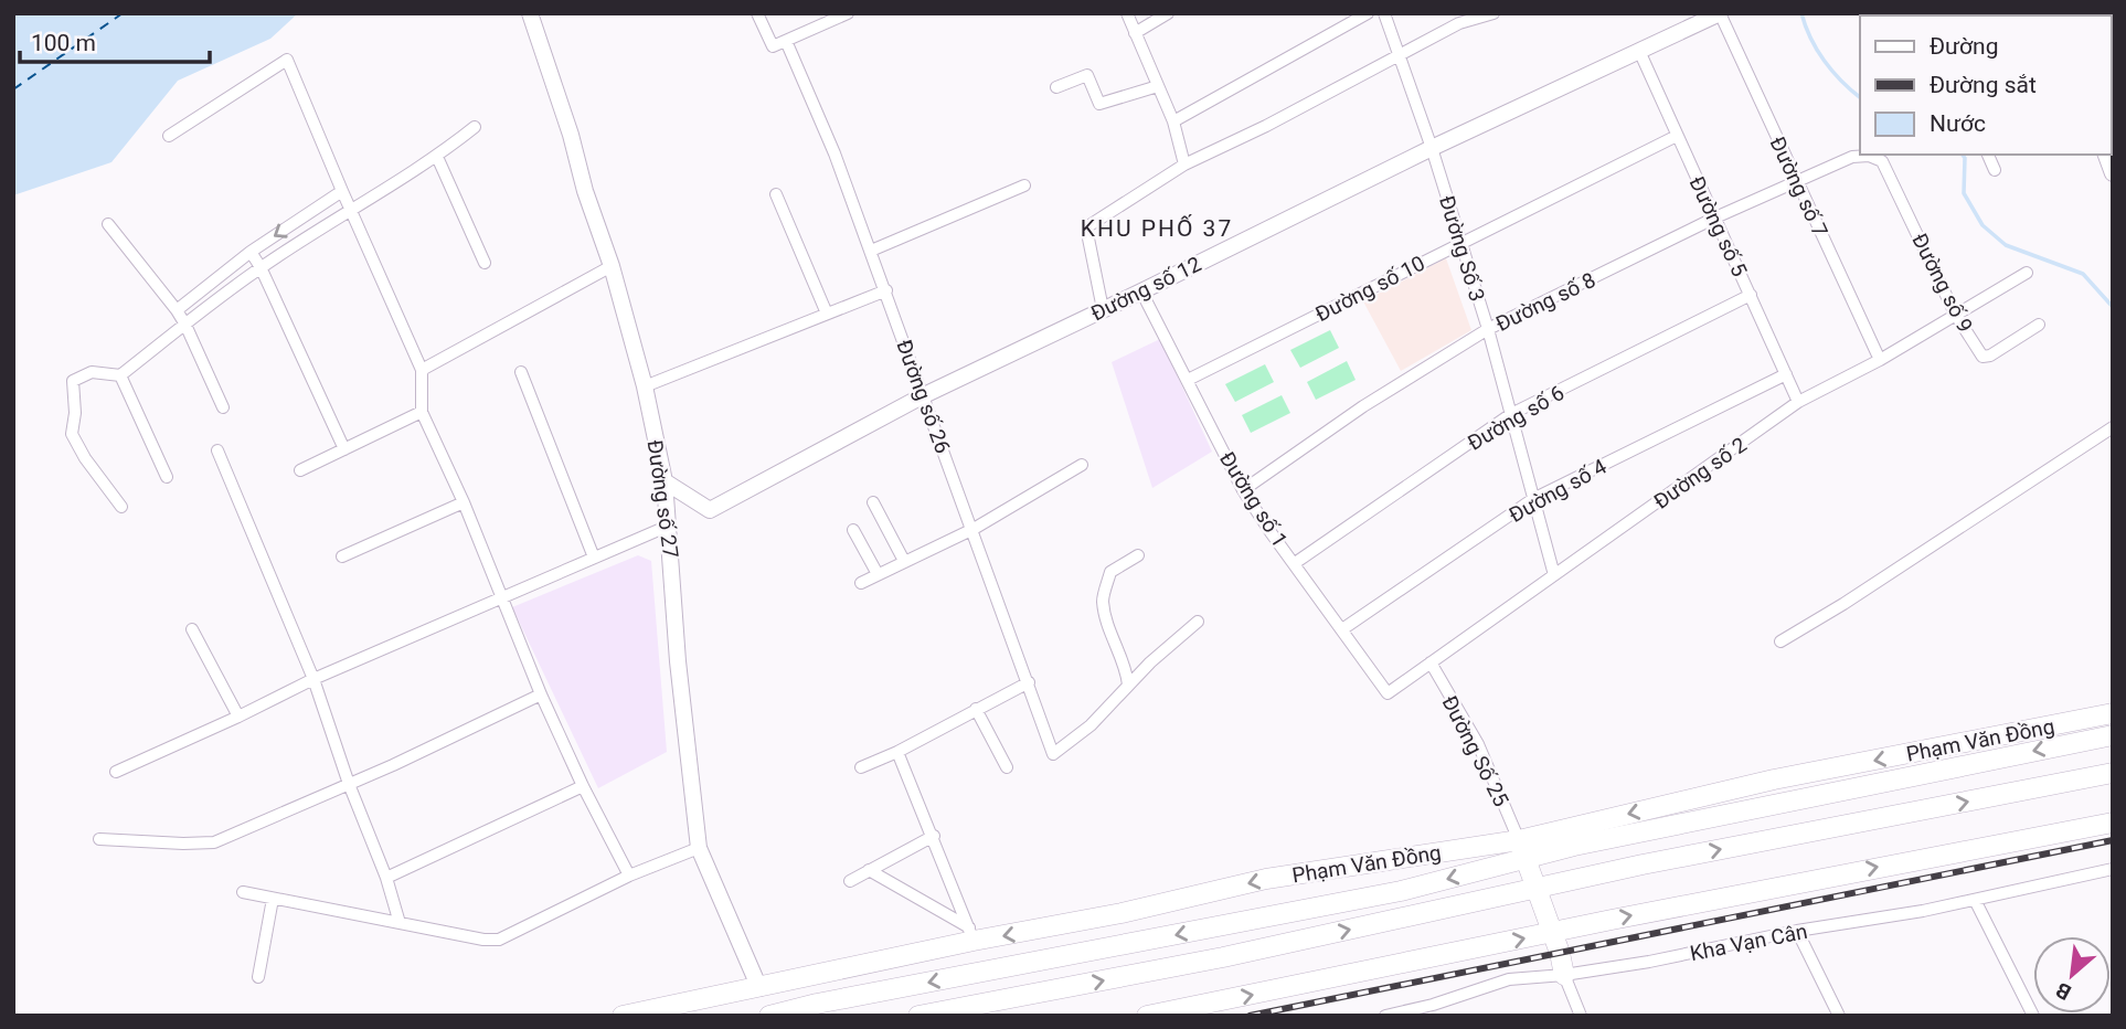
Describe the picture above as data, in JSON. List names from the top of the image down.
{
  "streets": {
    "main road": ["Phạm Văn Đồng"],
    "street": [
      "Đường số 7",
      "Đường số 5",
      "Đường Số 3",
      "Đường số 9",
      "Đường số 12",
      "Đường số 10",
      "Đường số 8",
      "Đường số 26",
      "Đường số 6",
      "Đường số 2",
      "Đường số 4",
      "Đường số 27",
      "Đường số 1",
      "Đường Số 25",
      "Kha Vạn Cân"
    ]
  },
  "crossings": [
    ["Đường số 7", "Đường số 12"],
    ["Đường số 7", "Đường số 8"],
    ["Đường số 7", "Đường số 2"],
    ["Đường số 5", "Đường số 12"],
    ["Đường số 5", "Đường số 10"],
    ["Đường số 5", "Đường số 8"],
    ["Đường số 5", "Đường số 6"],
    ["Đường số 5", "Đường số 2"],
    ["Đường số 5", "Đường số 4"],
    ["Đường Số 3", "Đường số 12"],
    ["Đường Số 3", "Đường số 10"],
    ["Đường Số 3", "Đường số 8"],
    ["Đường Số 3", "Đường số 6"],
    ["Đường Số 3", "Đường số 2"],
    ["Đường Số 3", "Đường số 4"],
    ["Đường số 9", "Đường số 8"],
    ["Đường số 9", "Đường số 2"],
    ["Đường số 12", "Đường số 26"],
    ["Đường số 12", "Đường số 27"],
    ["Đường số 12", "Đường số 1"],
    ["Đường số 10", "Đường số 1"],
    ["Đường số 8", "Đường số 1"],
    ["Đường số 6", "Đường số 1"],
    ["Đường số 2", "Đường số 1"],
    ["Đường số 2", "Đường Số 25"],
    ["Đường số 4", "Đường số 1"],
    ["Đường số 27", "Phạm Văn Đồng"],
    ["Phạm Văn Đồng", "Đường Số 25"]
  ],
  "districts": ["KHU PHỐ 37"],
  "legend": ["Đường", "Đường sắt", "Nước"],
  "scale_bar": "100 m",
  "north": "bottom left"
}
